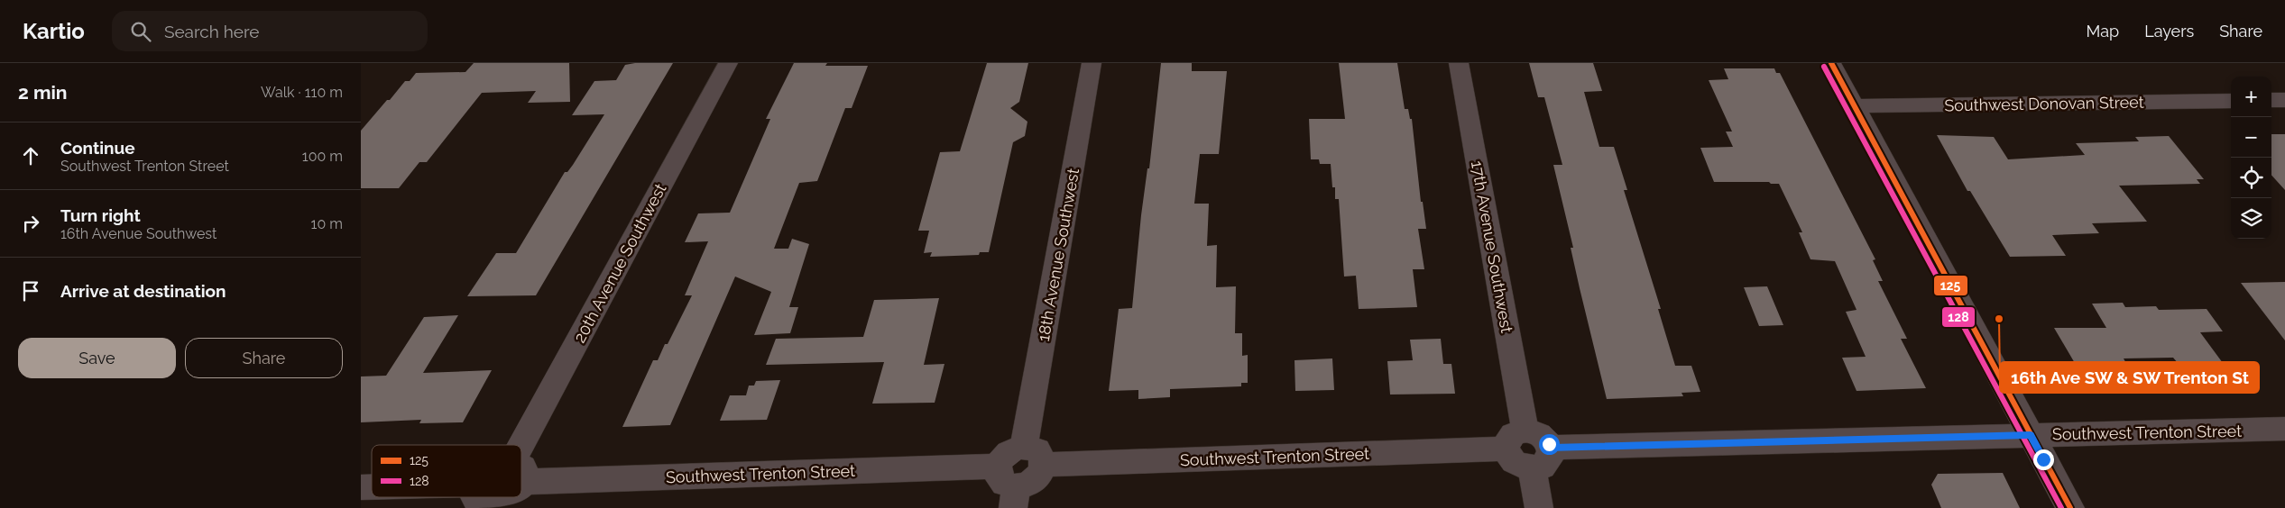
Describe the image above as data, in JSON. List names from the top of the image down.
{
  "streets": {
    "street": [
      "Southwest Donovan Street",
      "17th Avenue Southwest",
      "18th Avenue Southwest",
      "20th Avenue Southwest",
      "Southwest Trenton Street"
    ]
  },
  "crossings": [
    ["17th Avenue Southwest", "Southwest Trenton Street"],
    ["18th Avenue Southwest", "Southwest Trenton Street"]
  ],
  "places": ["16th Ave SW & SW Trenton St"],
  "lines": ["transit line 125", "transit line 128"],
  "legend": ["125", "128"],
  "page": {
    "header": "Kartio",
    "search": "Search here",
    "nav": ["Map", "Layers", "Share"],
    "heading": ["2 min", "Walk · 110 m"],
    "map_buttons": ["+", "−"],
    "list": [
      ["Continue", "Southwest Trenton Street", "100 m"],
      ["Turn right", "16th Avenue Southwest", "10 m"],
      "Arrive at destination"
    ],
    "buttons": ["Save", "Share"]
  }
}
